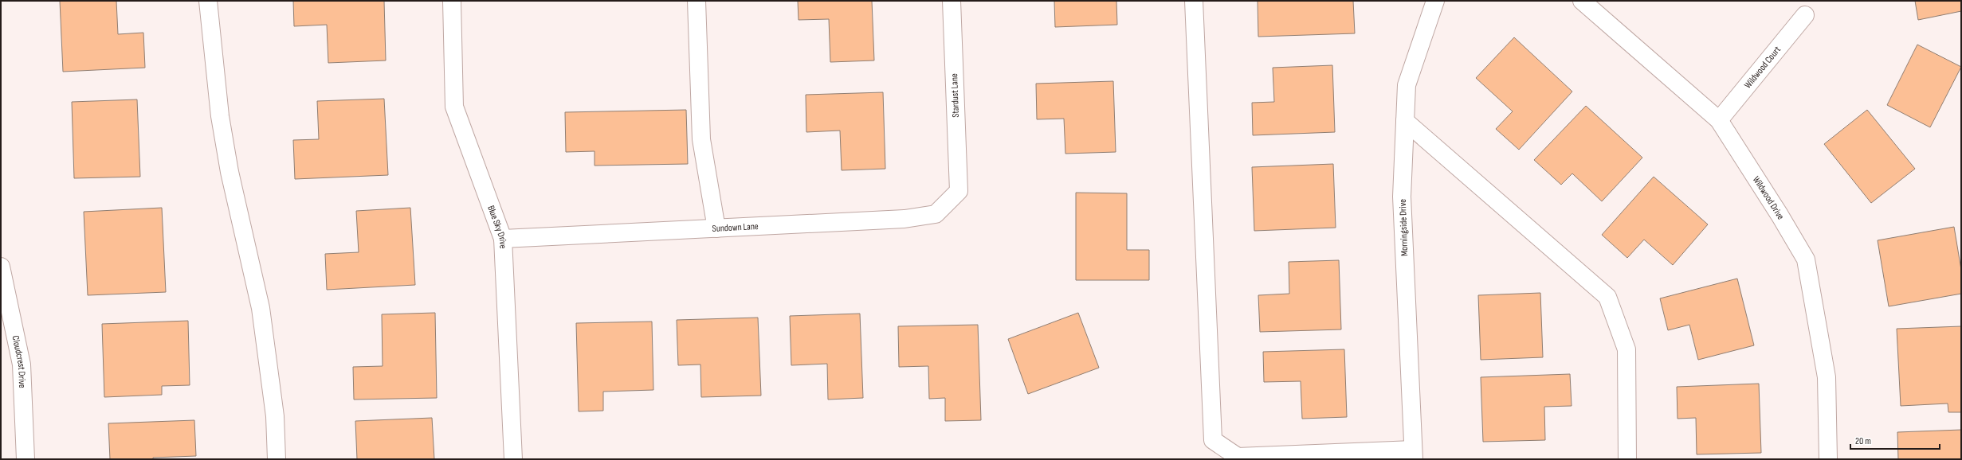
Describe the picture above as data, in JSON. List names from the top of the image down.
{
  "streets": {
    "street": [
      "Wildwood Court",
      "Stardust Lane",
      "Wildwood Drive",
      "Blue Sky Drive",
      "Sundown Lane",
      "Morningside Drive",
      "Cloudcrest Drive"
    ]
  },
  "crossings": [
    ["Wildwood Court", "Wildwood Drive"],
    ["Stardust Lane", "Sundown Lane"],
    ["Blue Sky Drive", "Sundown Lane"]
  ],
  "scale_bar": "20 m"
}
